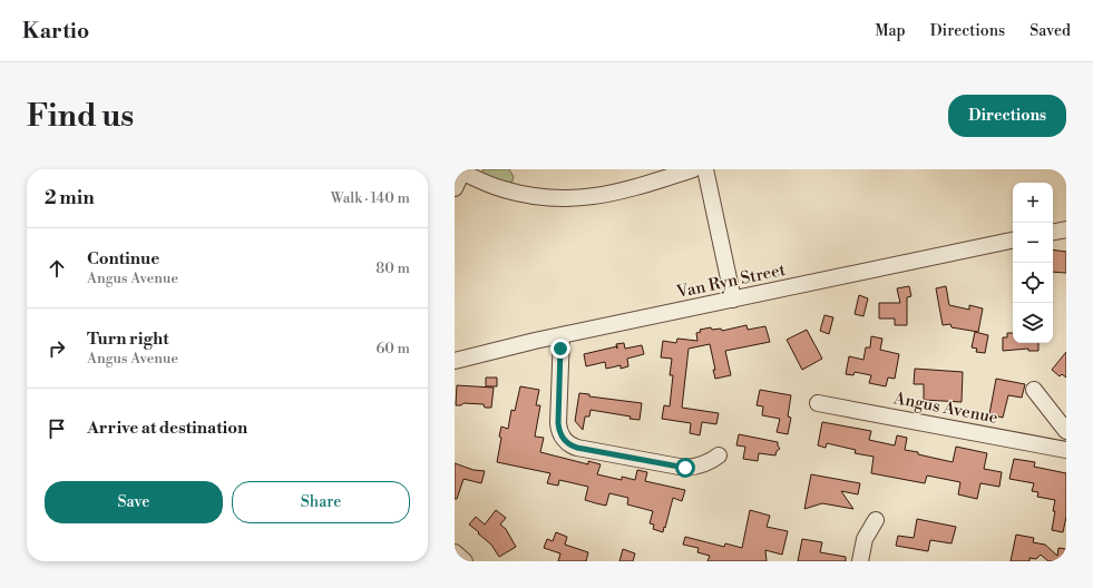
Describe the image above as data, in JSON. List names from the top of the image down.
{
  "streets": {
    "street": ["Van Ryn Street", "Angus Avenue"]
  },
  "page": {
    "header": "Kartio",
    "nav": ["Map", "Directions", "Saved"],
    "buttons": [
      "Directions",
      ["Save", "Share"]
    ],
    "title": "Find us",
    "heading": ["2 min", "Walk · 140 m"],
    "map_buttons": ["+", "−"],
    "list": [
      ["Continue", "Angus Avenue", "80 m"],
      ["Turn right", "Angus Avenue", "60 m"],
      "Arrive at destination"
    ]
  }
}
